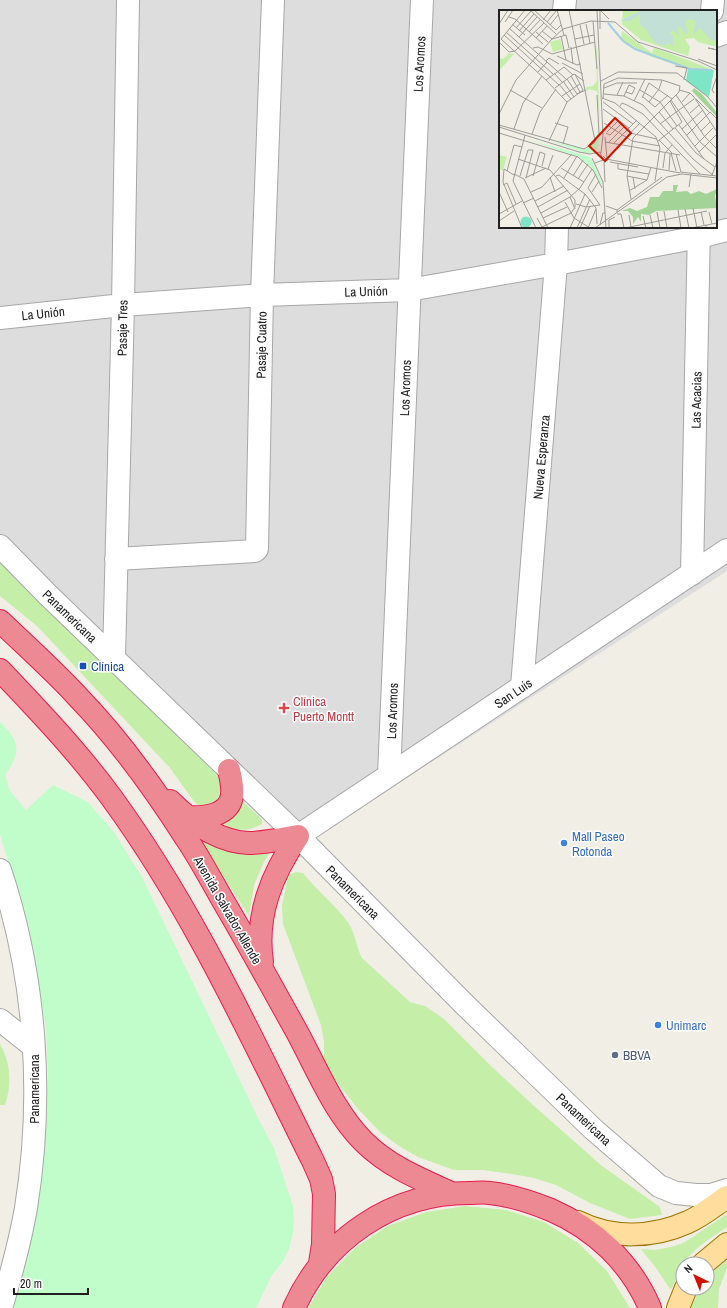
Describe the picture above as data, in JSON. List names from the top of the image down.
{
  "streets": {
    "highway": ["Avenida Salvador Allende"],
    "street": [
      "Los Aromos",
      "La Unión",
      "Pasaje Tres",
      "Pasaje Cuatro",
      "Las Acacias",
      "Nueva Esperanza",
      "Panamericana",
      "San Luis"
    ]
  },
  "crossings": [
    ["Los Aromos", "La Unión"],
    ["Los Aromos", "San Luis"],
    ["La Unión", "Pasaje Tres"],
    ["La Unión", "Pasaje Cuatro"],
    ["La Unión", "Las Acacias"],
    ["La Unión", "Nueva Esperanza"],
    ["Pasaje Tres", "Pasaje Cuatro"],
    ["Pasaje Tres", "Panamericana"],
    ["Las Acacias", "San Luis"],
    ["Nueva Esperanza", "San Luis"],
    ["Panamericana", "San Luis"]
  ],
  "places": {
    "transit": ["Clínica"],
    "health": ["Clínica Puerto Montt"],
    "other": ["Mall Paseo Rotonda", "Unimarc", "BBVA"]
  },
  "scale_bar": "20 m",
  "north": "top left"
}
